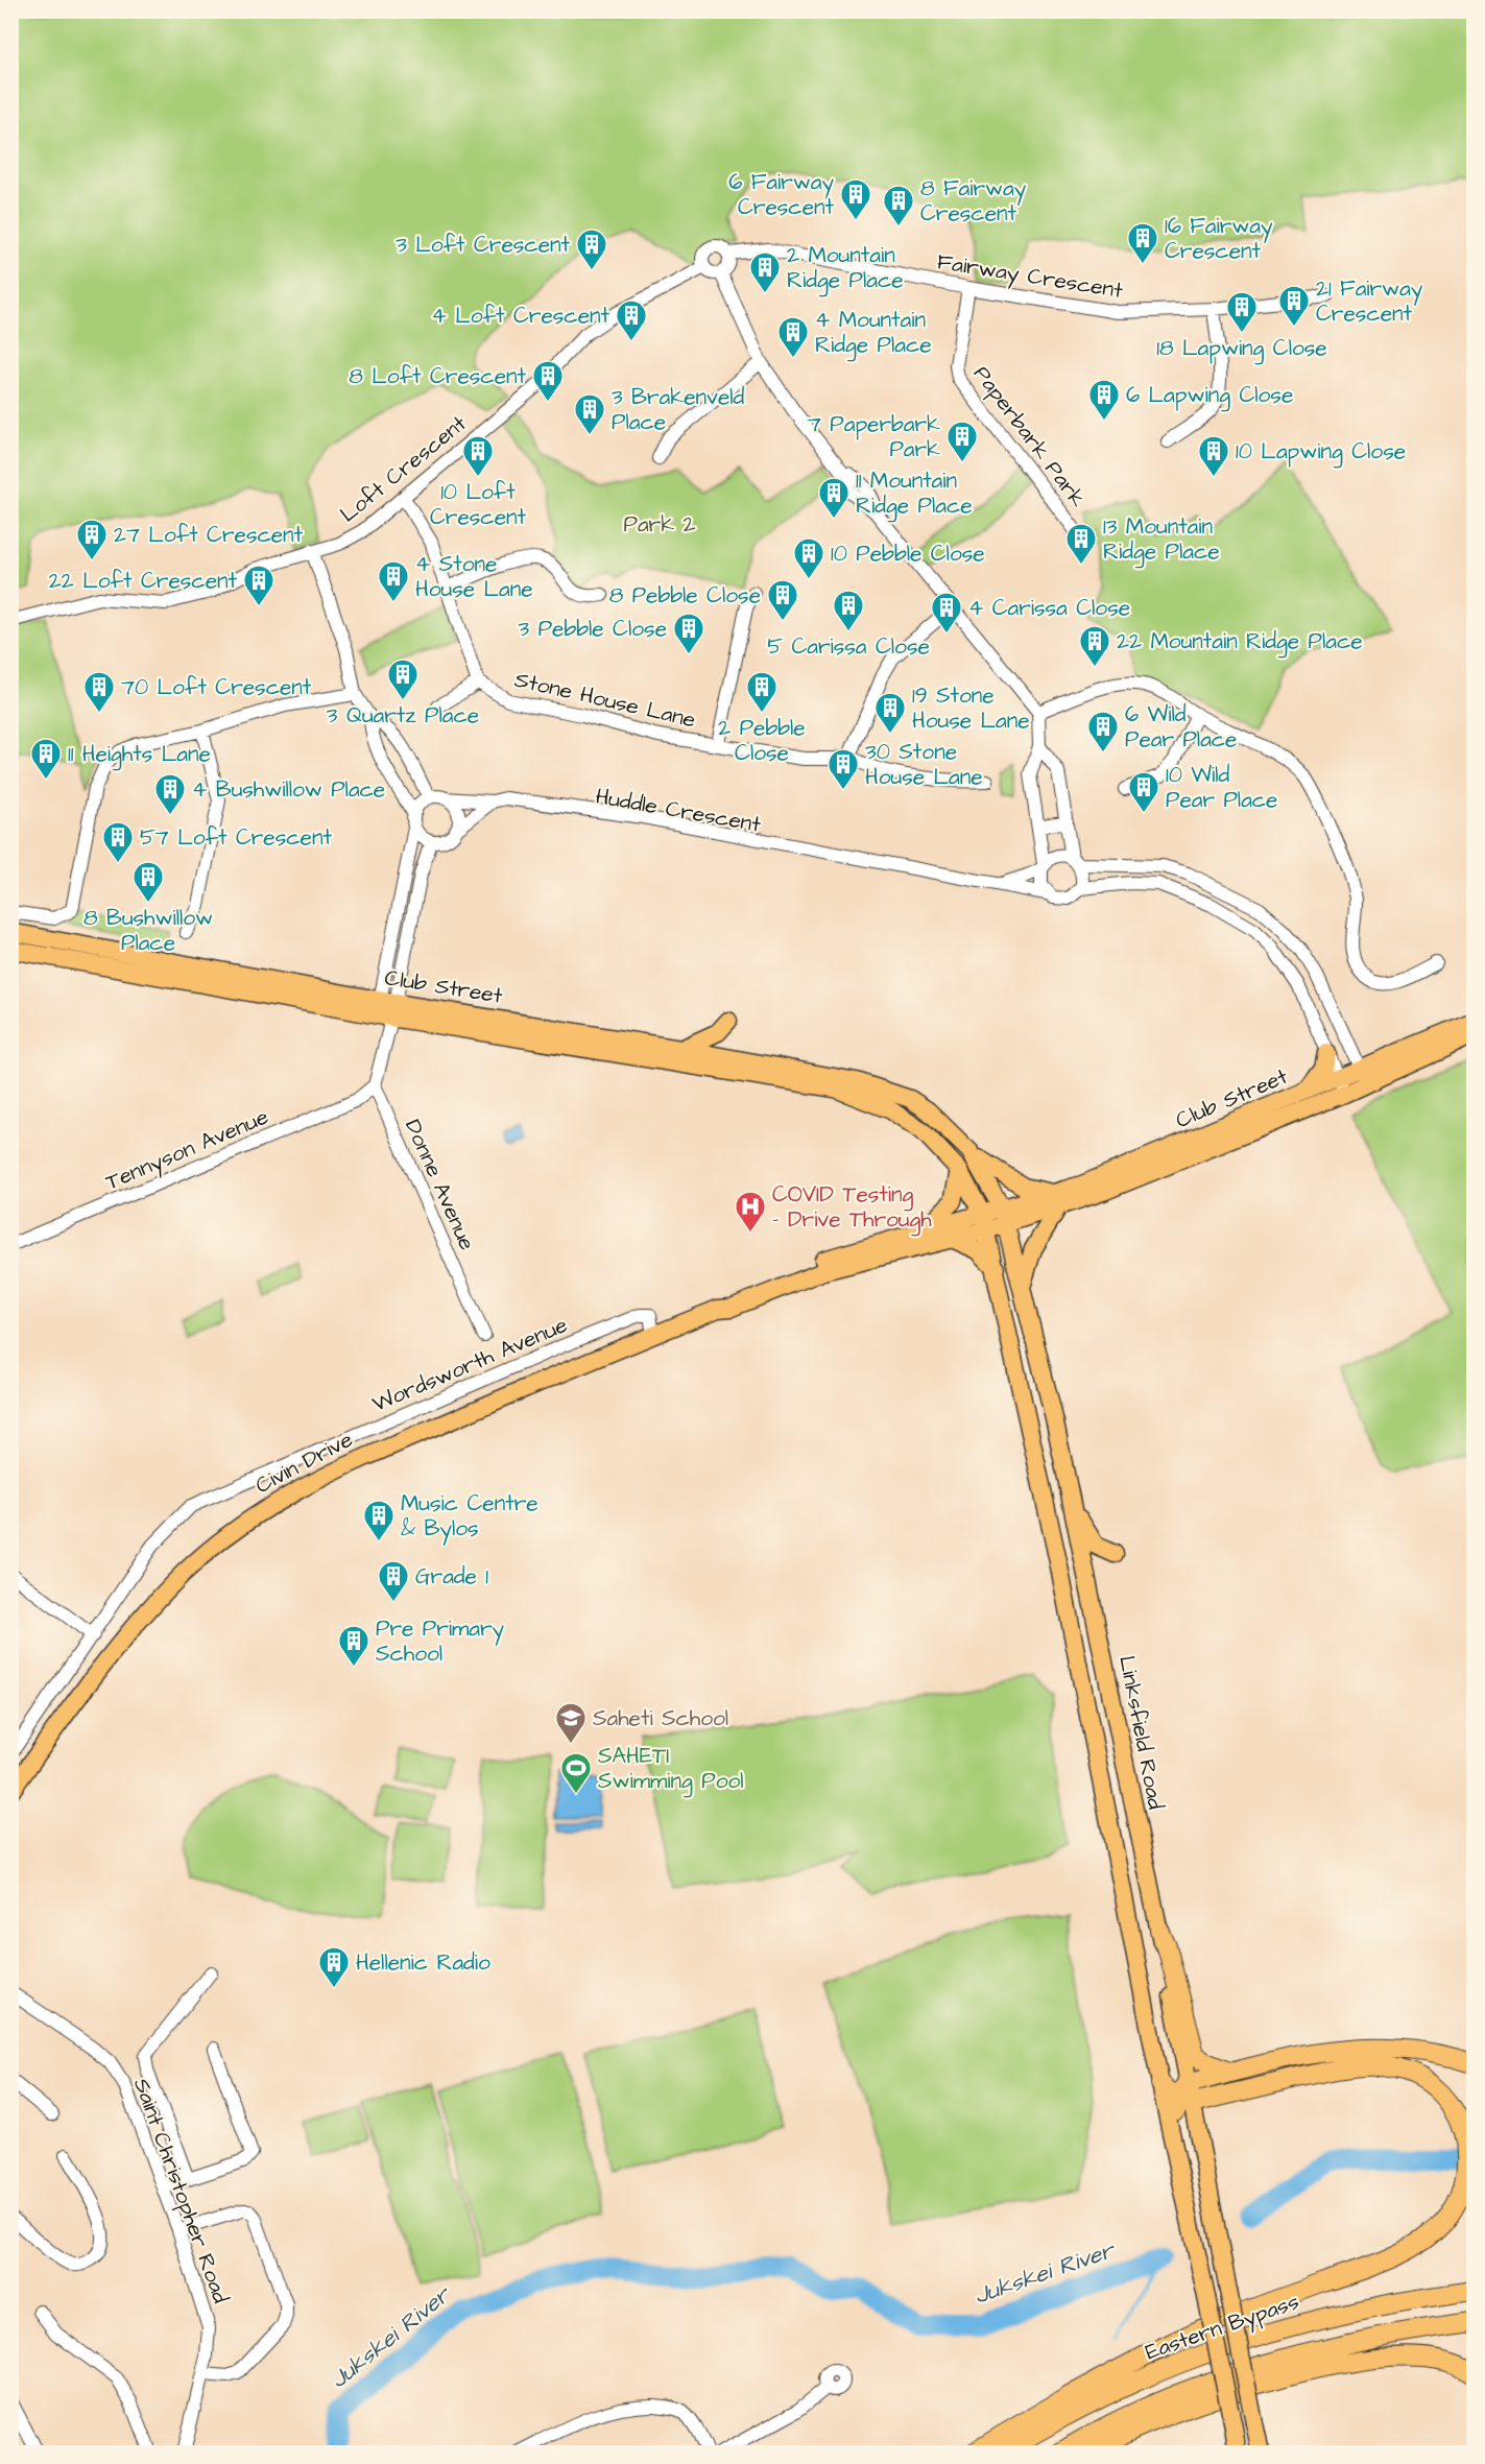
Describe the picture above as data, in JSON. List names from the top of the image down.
{
  "streets": {
    "highway": ["Eastern Bypass"],
    "main road": ["Club Street", "Civin Drive", "Linksfield Road"],
    "street": [
      "Fairway Crescent",
      "Paperbark Park",
      "Loft Crescent",
      "Stone House Lane",
      "Huddle Crescent",
      "Tennyson Avenue",
      "Donne Avenue",
      "Wordsworth Avenue",
      "Saint Christopher Road"
    ]
  },
  "crossings": [
    ["Fairway Crescent", "Paperbark Park"],
    ["Fairway Crescent", "Loft Crescent"],
    ["Club Street", "Civin Drive"],
    ["Club Street", "Linksfield Road"],
    ["Tennyson Avenue", "Donne Avenue"],
    ["Wordsworth Avenue", "Civin Drive"],
    ["Civin Drive", "Linksfield Road"]
  ],
  "water": ["Jukskei River"],
  "parks": ["Park 2"],
  "places": {
    "building": [
      "6 Fairway Crescent",
      "8 Fairway Crescent",
      "16 Fairway Crescent",
      "3 Loft Crescent",
      "2 Mountain Ridge Place",
      "21 Fairway Crescent",
      "18 Lapwing Close",
      "4 Loft Crescent",
      "4 Mountain Ridge Place",
      "8 Loft Crescent",
      "6 Lapwing Close",
      "3 Brakenveld Place",
      "7 Paperbark Park",
      "10 Loft Crescent",
      "10 Lapwing Close",
      "11 Mountain Ridge Place",
      "27 Loft Crescent",
      "13 Mountain Ridge Place",
      "10 Pebble Close",
      "4 Stone House Lane",
      "22 Loft Crescent",
      "8 Pebble Close",
      "5 Carissa Close",
      "4 Carissa Close",
      "3 Pebble Close",
      "22 Mountain Ridge Place",
      "3 Quartz Place",
      "70 Loft Crescent",
      "2 Pebble Close",
      "19 Stone House Lane",
      "6 Wild Pear Place",
      "11 Heights Lane",
      "30 Stone House Lane",
      "10 Wild Pear Place",
      "4 Bushwillow Place",
      "57 Loft Crescent",
      "8 Bushwillow Place",
      "Music Centre & Bylos",
      "Grade 1",
      "Pre Primary School",
      "Hellenic Radio"
    ],
    "hospital": ["COVID Testing - Drive Through"],
    "school or university": ["Saheti School"],
    "sports": ["SAHETI Swimming Pool"]
  }
}
